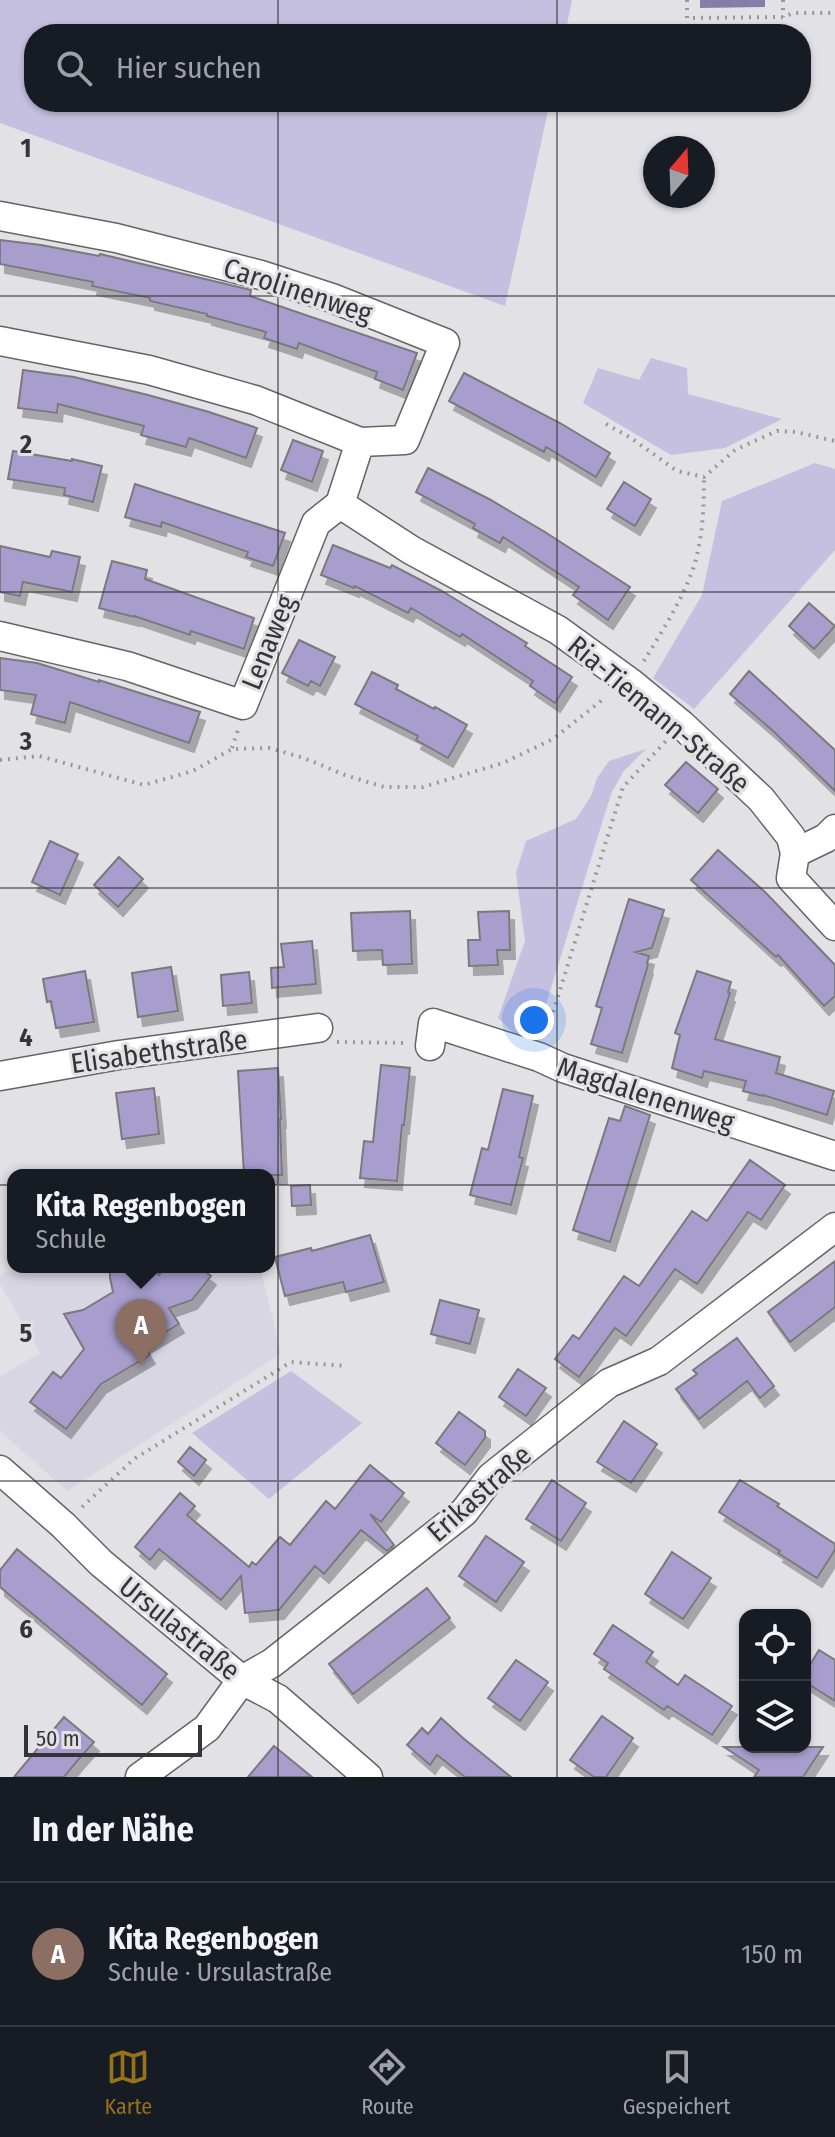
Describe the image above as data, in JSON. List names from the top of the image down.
{
  "streets": {
    "street": [
      "Carolinenweg",
      "Lenaweg",
      "Ria-Tiemann-Straße",
      "Elisabethstraße",
      "Magdalenenweg",
      "Erikastraße",
      "Ursulastraße"
    ]
  },
  "crossings": [
    ["Carolinenweg", "Lenaweg"],
    ["Lenaweg", "Ria-Tiemann-Straße"],
    ["Erikastraße", "Ursulastraße"]
  ],
  "scale_bar": "50 m",
  "north": "top",
  "page": {
    "search": "Hier suchen",
    "popup": ["Kita Regenbogen", "Schule"],
    "pins": "A",
    "scale": "50 m",
    "heading": "In der Nähe",
    "list": [
      {
        "mark": "A",
        "name": "Kita Regenbogen",
        "note": "Schule · Ursulastraße",
        "value": "150 m"
      }
    ],
    "nav": ["Karte", "Route", "Gespeichert"]
  },
  "grid": {
    "rows": [
      "1",
      "2",
      "3",
      "4",
      "5",
      "6"
    ]
  }
}
